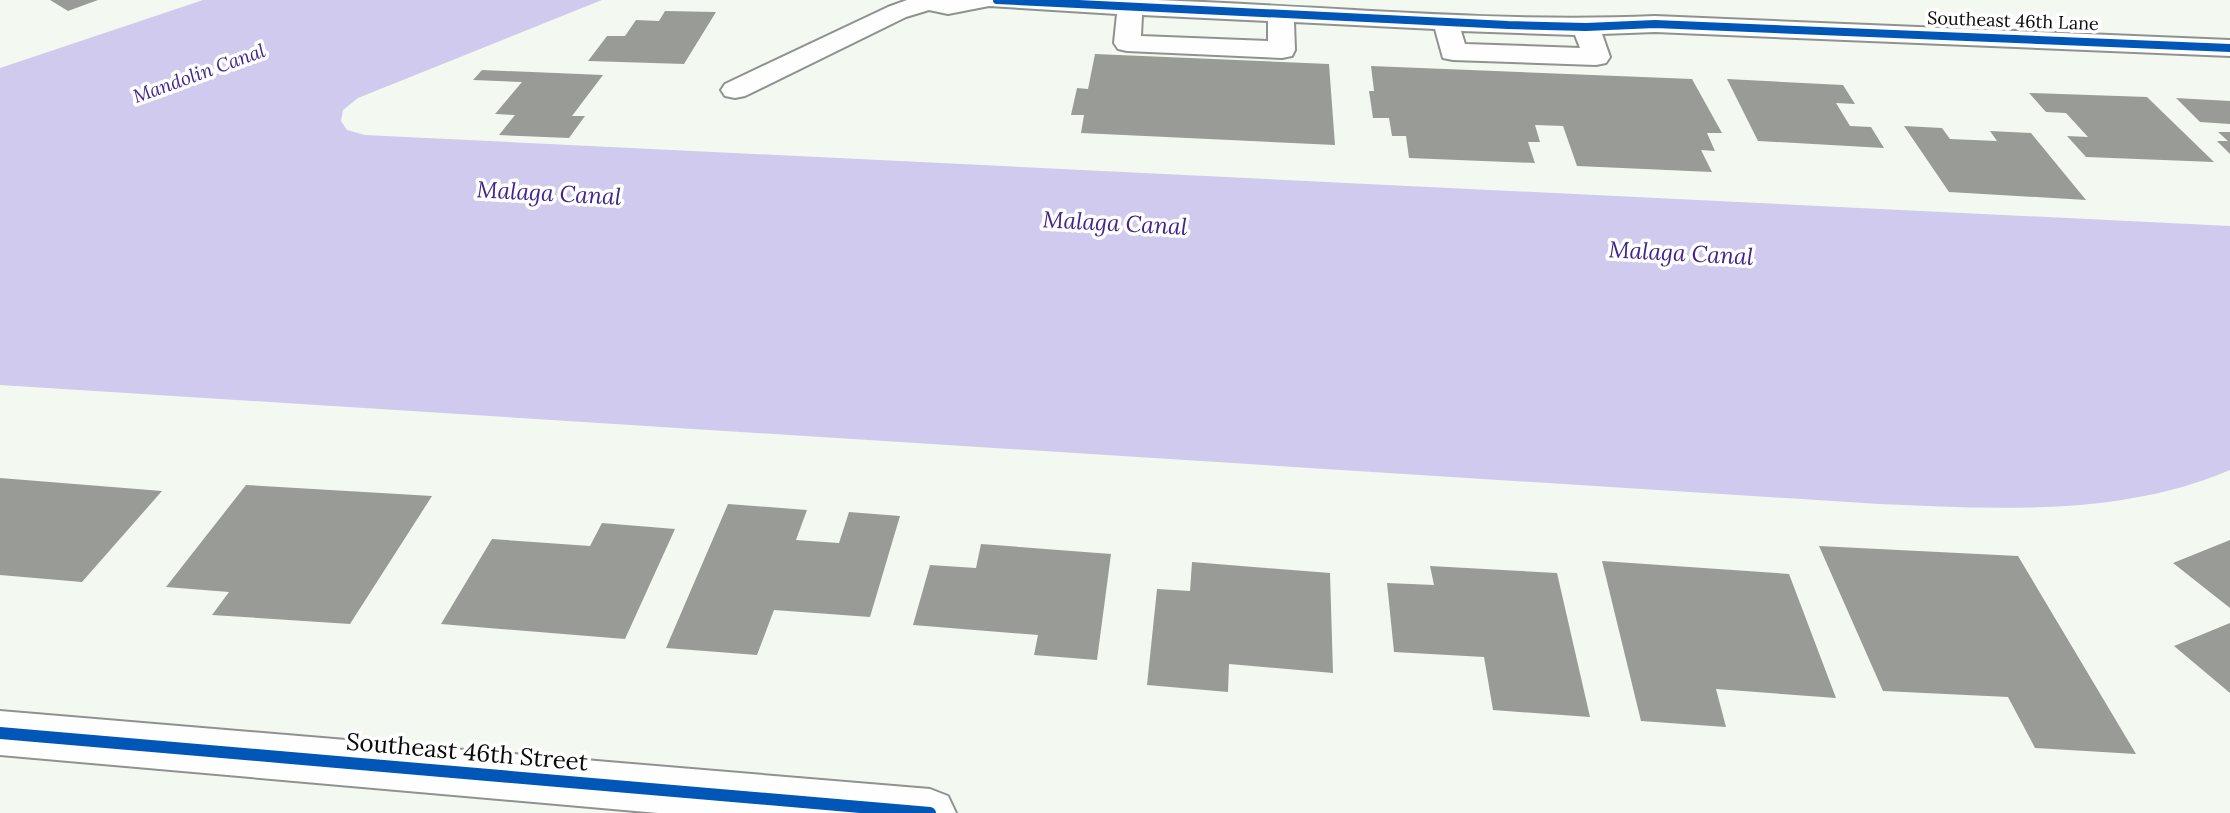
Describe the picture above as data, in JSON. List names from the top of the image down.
{
  "streets": {
    "street": ["Southeast 46th Lane", "Southeast 46th Street"]
  },
  "water": ["Mandolin Canal", "Malaga Canal"]
}
